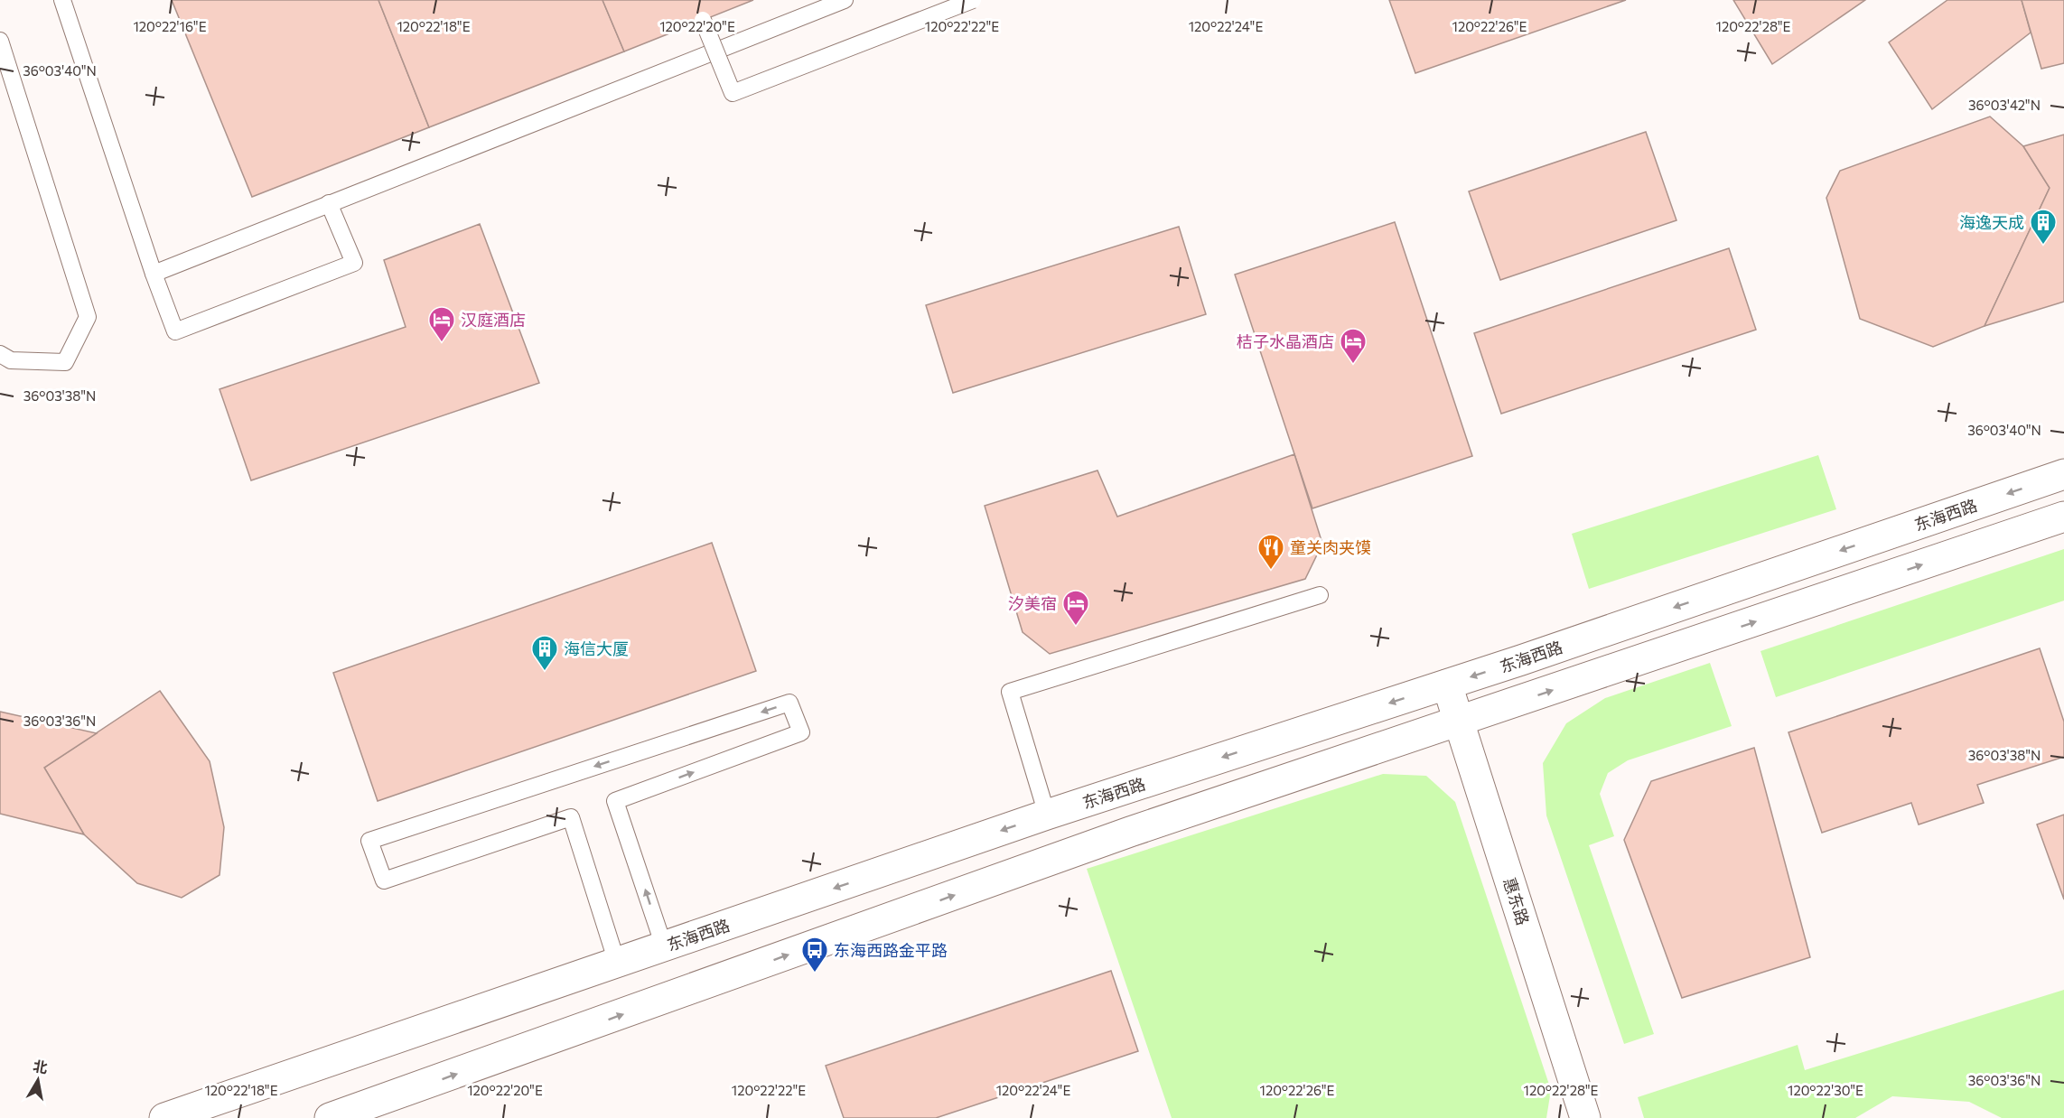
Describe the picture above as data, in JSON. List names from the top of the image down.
{
  "streets": {
    "main road": ["东海西路", "惠东路"]
  },
  "crossings": [
    ["东海西路", "惠东路"]
  ],
  "places": {
    "building": ["海逸天成", "海信大厦"],
    "hotel": ["汉庭酒店", "桔子水晶酒店", "汐美宿"],
    "restaurant": ["童关肉夹馍"],
    "bus stop": ["东海西路金平路"]
  },
  "north": "top",
  "coordinates": [
    "120°22'18\"E",
    "120°22'20\"E",
    "120°22'22\"E",
    "120°22'24\"E",
    "120°22'26\"E",
    "120°22'28\"E",
    "120°22'16\"E",
    "36°03'40\"N",
    "36°03'42\"N",
    "36°03'38\"N",
    "36°03'36\"N",
    "120°22'30\"E"
  ]
}
